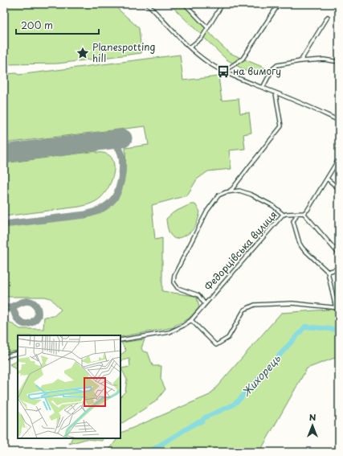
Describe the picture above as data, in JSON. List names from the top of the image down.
{
  "streets": {
    "street": ["Федорцівська вулиця"]
  },
  "water": ["Жихорець"],
  "places": {
    "place": ["Planespotting hill"],
    "bus stop": ["на вимогу"]
  },
  "scale_bar": "200 m",
  "north": "top"
}
